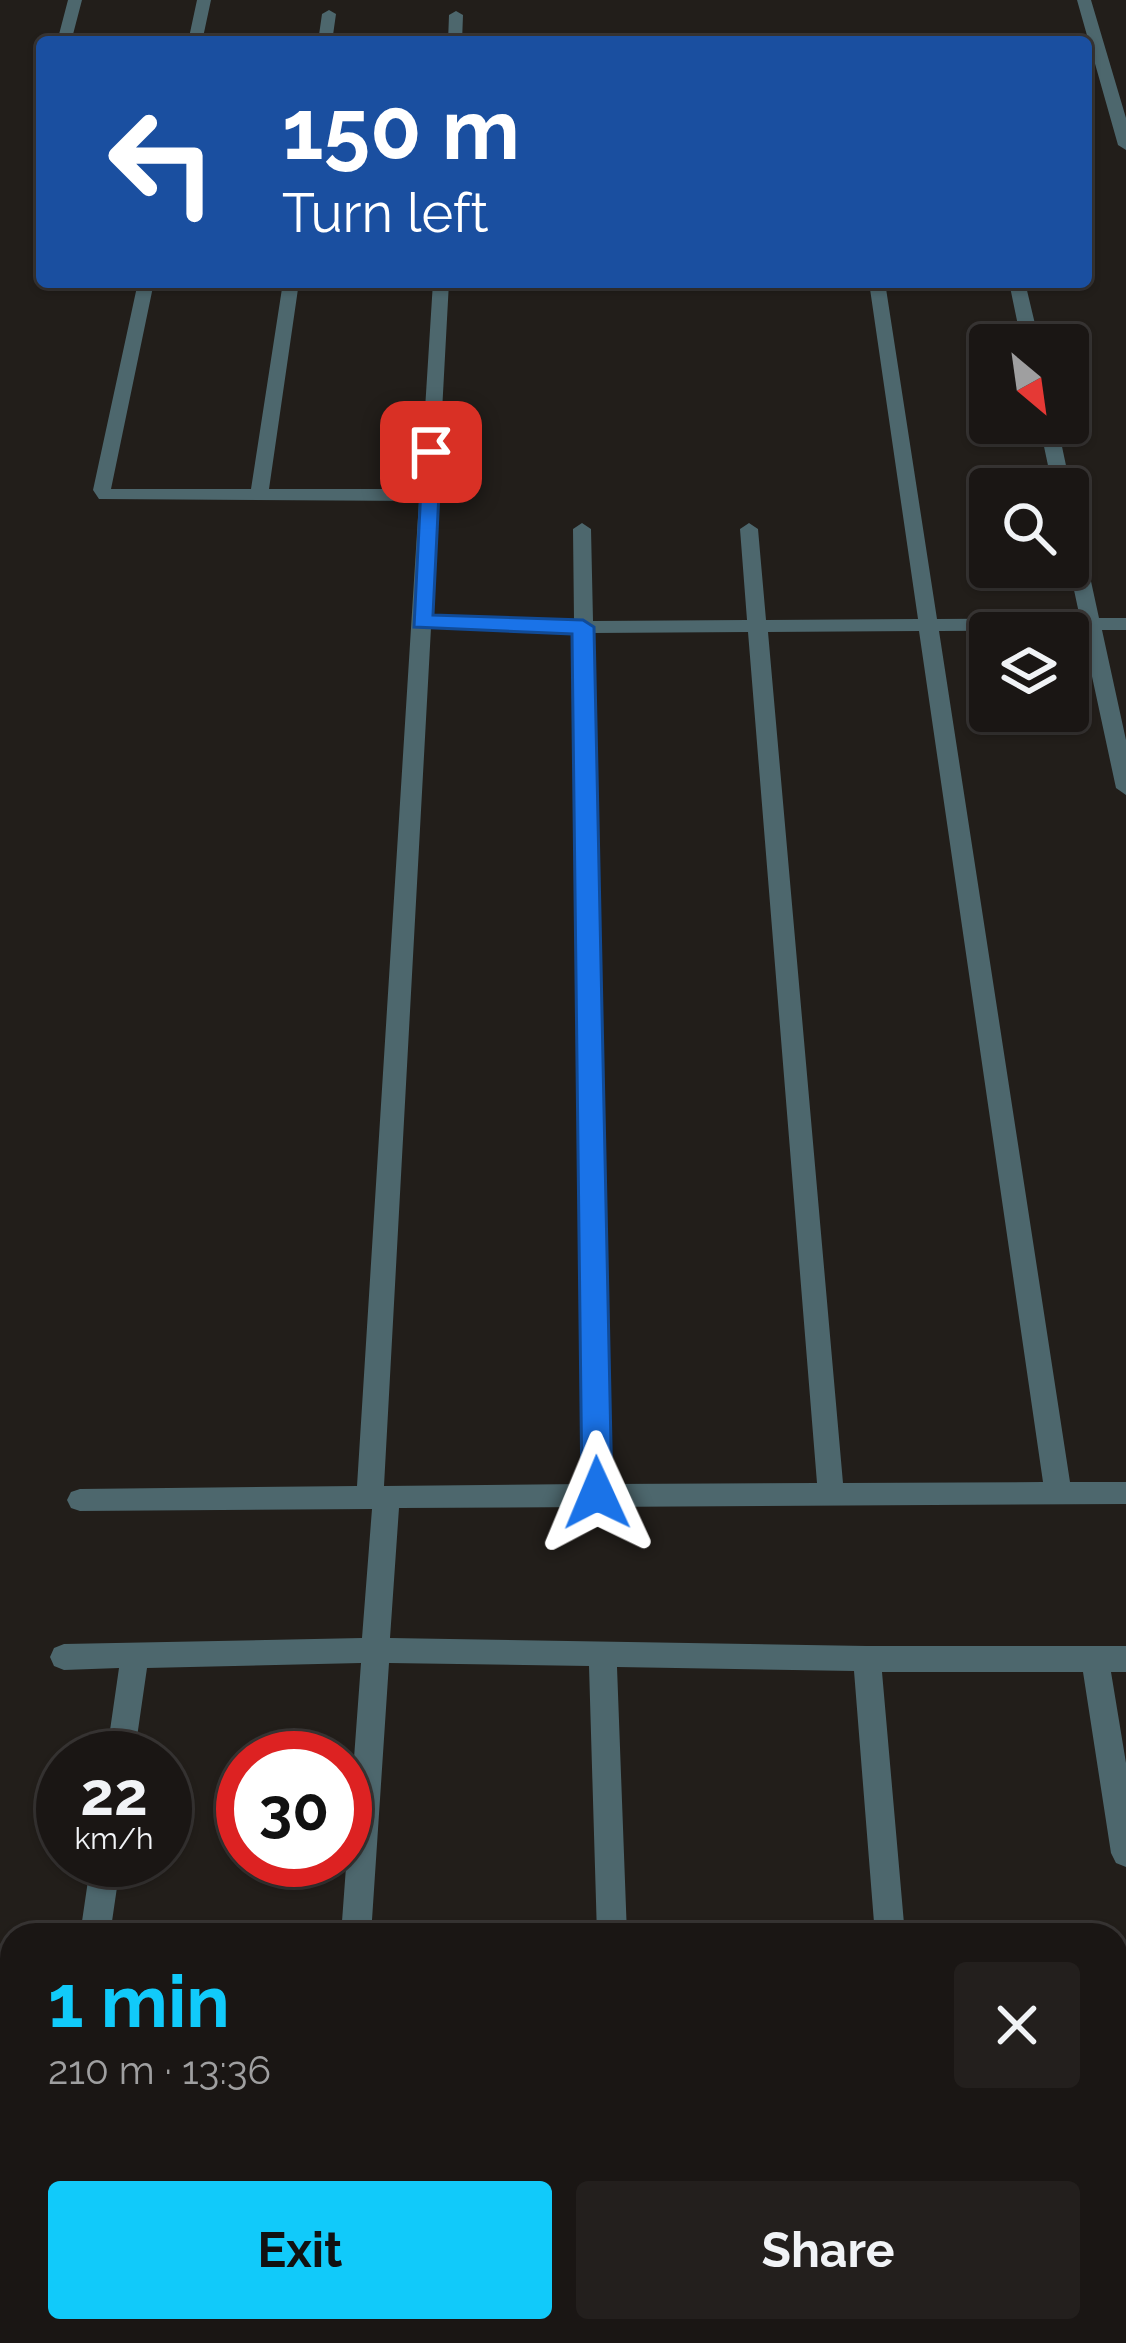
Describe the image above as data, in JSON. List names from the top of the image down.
{
  "north": "bottom right",
  "page": {
    "turn": ["150 m", "Turn left"],
    "speed": "22 km/h",
    "limit": "30",
    "heading": ["1 min", "210 m · 13:36"],
    "buttons": ["Exit", "Share"]
  }
}
